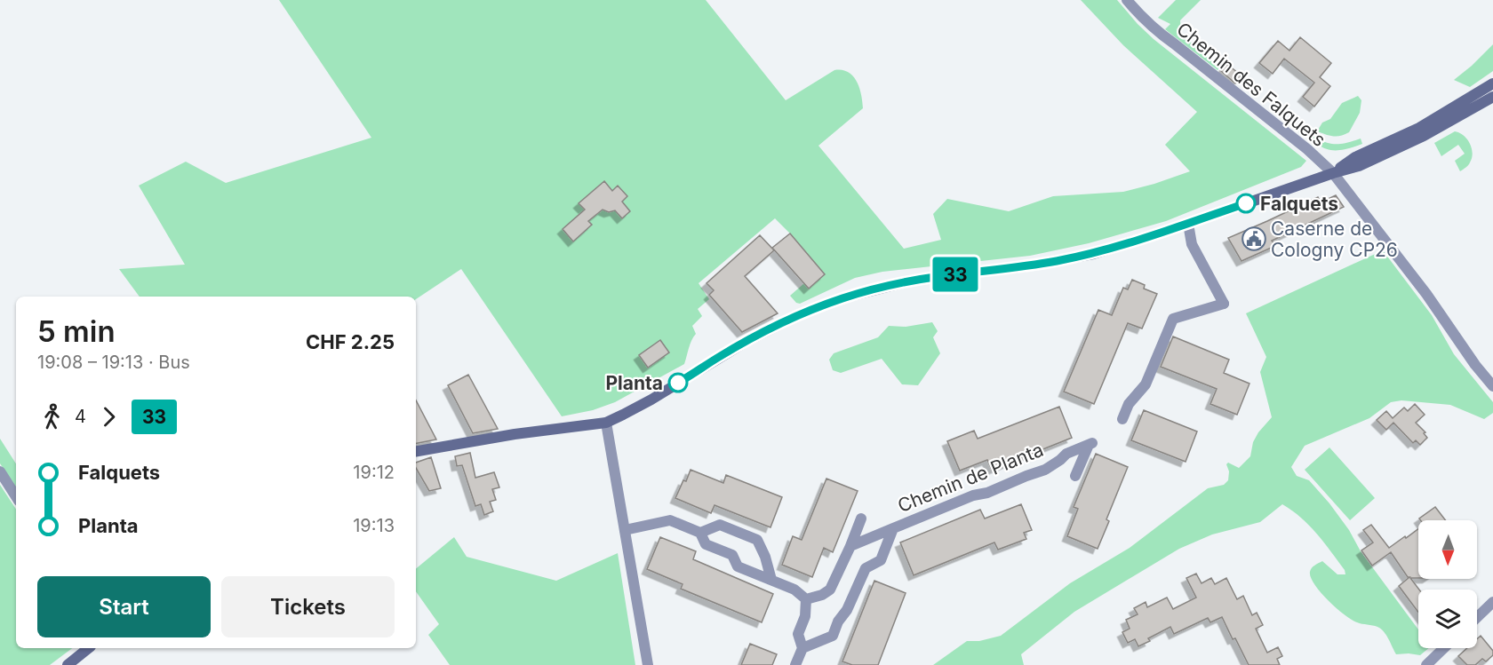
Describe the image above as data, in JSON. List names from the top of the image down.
{
  "streets": {
    "street": ["Chemin des Falquets", "Chemin de Planta"]
  },
  "places": {
    "other": ["Falquets", "Planta"],
    "public building": ["Caserne de Cologny CP26"]
  },
  "lines": ["bus line 33"],
  "north": "bottom",
  "page": {
    "on_map": "33",
    "heading": ["5 min", "19:08 – 19:13 · Bus", "CHF 2.25"],
    "legs": ["4", "33"],
    "list": [
      {
        "name": "Falquets",
        "value": "19:12"
      },
      {
        "name": "Planta",
        "value": "19:13"
      }
    ],
    "buttons": ["Start", "Tickets"]
  }
}
